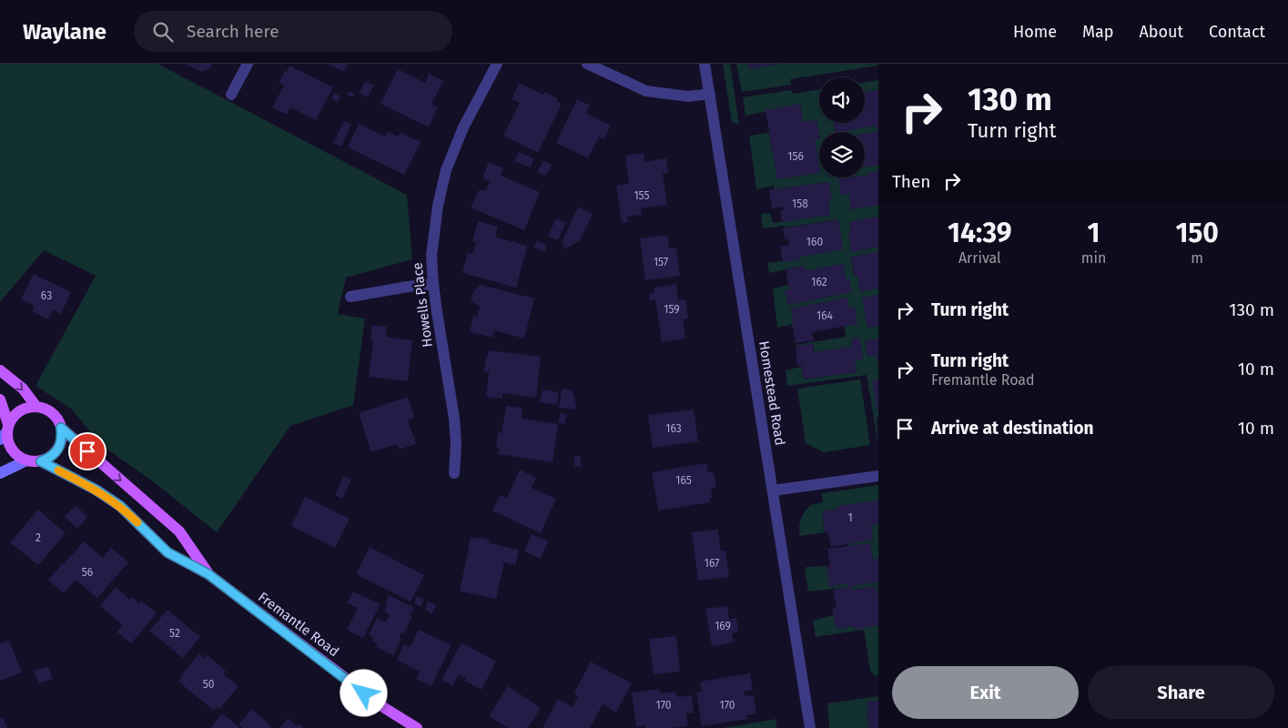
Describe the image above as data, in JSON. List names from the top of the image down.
{
  "streets": {
    "main road": ["Fremantle Road"],
    "street": ["Howells Place", "Homestead Road"]
  },
  "house_numbers": [
    "156",
    "155",
    "158",
    "160",
    "157",
    "162",
    "63",
    "159",
    "164",
    "163",
    "165",
    "1",
    "2",
    "167",
    "56",
    "169",
    "52",
    "50",
    "170",
    "170"
  ],
  "page": {
    "header": "Waylane",
    "search": "Search here",
    "nav": [
      "Home",
      "Map",
      "About",
      "Contact"
    ],
    "turn": ["130 m", "Turn right"],
    "then": "Then",
    "eta": [
      "14:39",
      "Arrival",
      "1",
      "min",
      "150",
      "m"
    ],
    "list": [
      {
        "name": "Turn right",
        "value": "130 m"
      },
      {
        "name": "Turn right",
        "note": "Fremantle Road",
        "value": "10 m"
      },
      {
        "name": "Arrive at destination",
        "value": "10 m"
      }
    ],
    "buttons": ["Exit", "Share"]
  }
}
